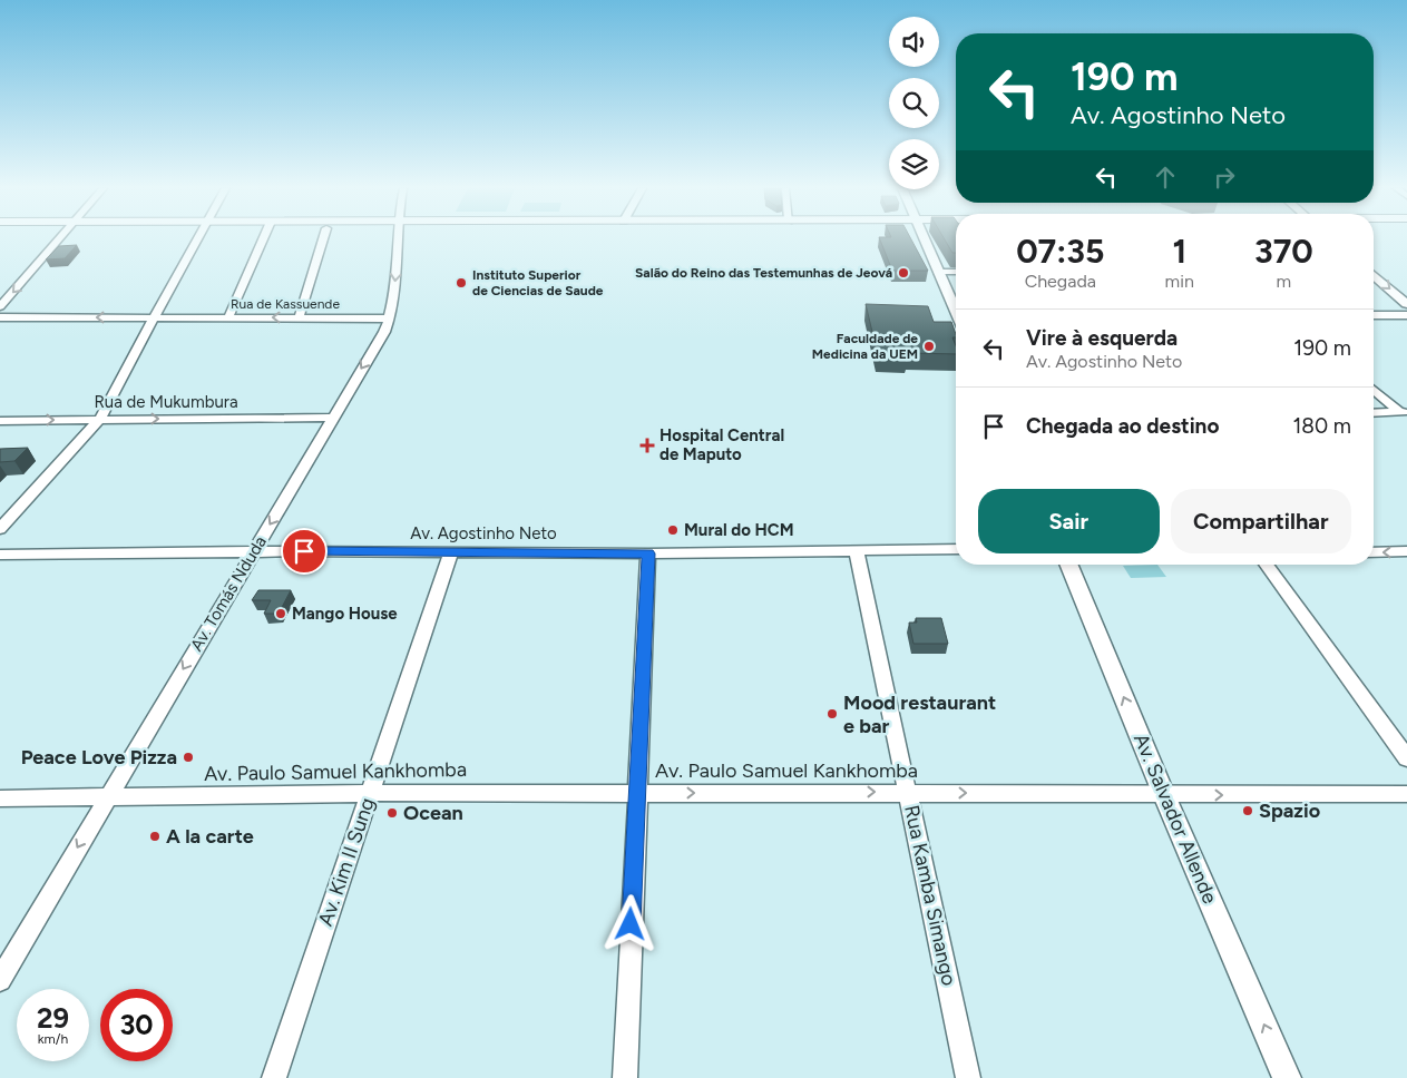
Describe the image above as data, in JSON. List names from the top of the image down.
{
  "streets": {
    "street": [
      "Rua de Kassuende",
      "Rua de Mukumbura",
      "Av. Agostinho Neto",
      "Av. Tomás Nduda",
      "Av. Paulo Samuel Kankhomba",
      "Av. Salvador Allende",
      "Av. Kim II Sung",
      "Rua Kamba Simango"
    ]
  },
  "crossings": [
    ["Rua de Kassuende", "Av. Tomás Nduda"],
    ["Rua de Mukumbura", "Av. Tomás Nduda"],
    ["Av. Agostinho Neto", "Av. Tomás Nduda"],
    ["Av. Agostinho Neto", "Av. Kim II Sung"],
    ["Av. Agostinho Neto", "Rua Kamba Simango"],
    ["Av. Tomás Nduda", "Av. Paulo Samuel Kankhomba"],
    ["Av. Paulo Samuel Kankhomba", "Av. Salvador Allende"],
    ["Av. Paulo Samuel Kankhomba", "Av. Kim II Sung"],
    ["Av. Paulo Samuel Kankhomba", "Rua Kamba Simango"]
  ],
  "one_way": ["Av. Tomás Nduda", "Av. Paulo Samuel Kankhomba", "Av. Salvador Allende"],
  "places": {
    "other": [
      "Salão do Reino das Testemunhas de Jeová",
      "Instituto Superior de Ciencias de Saude",
      "Faculdade de Medicina da UEM",
      "Mural do HCM",
      "Mango House",
      "Mood restaurant e bar",
      "Peace Love Pizza",
      "Spazio",
      "Ocean",
      "A la carte"
    ],
    "health": ["Hospital Central de Maputo"]
  },
  "page": {
    "turn": ["190 m", "Av. Agostinho Neto"],
    "eta": [
      "07:35",
      "Chegada",
      "1",
      "min",
      "370",
      "m"
    ],
    "list": [
      {
        "name": "Vire à esquerda",
        "note": "Av. Agostinho Neto",
        "value": "190 m"
      },
      {
        "name": "Chegada ao destino",
        "value": "180 m"
      }
    ],
    "buttons": ["Sair", "Compartilhar"],
    "speed": "29 km/h",
    "limit": "30"
  }
}
